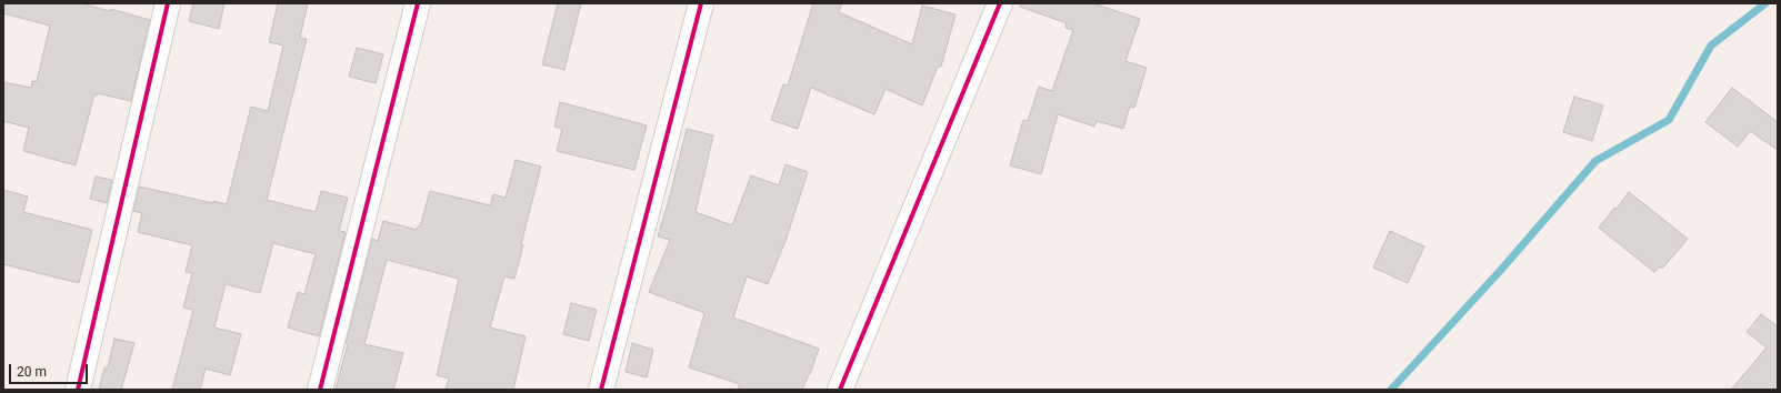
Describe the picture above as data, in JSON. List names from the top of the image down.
{
  "scale_bar": "20 m"
}
